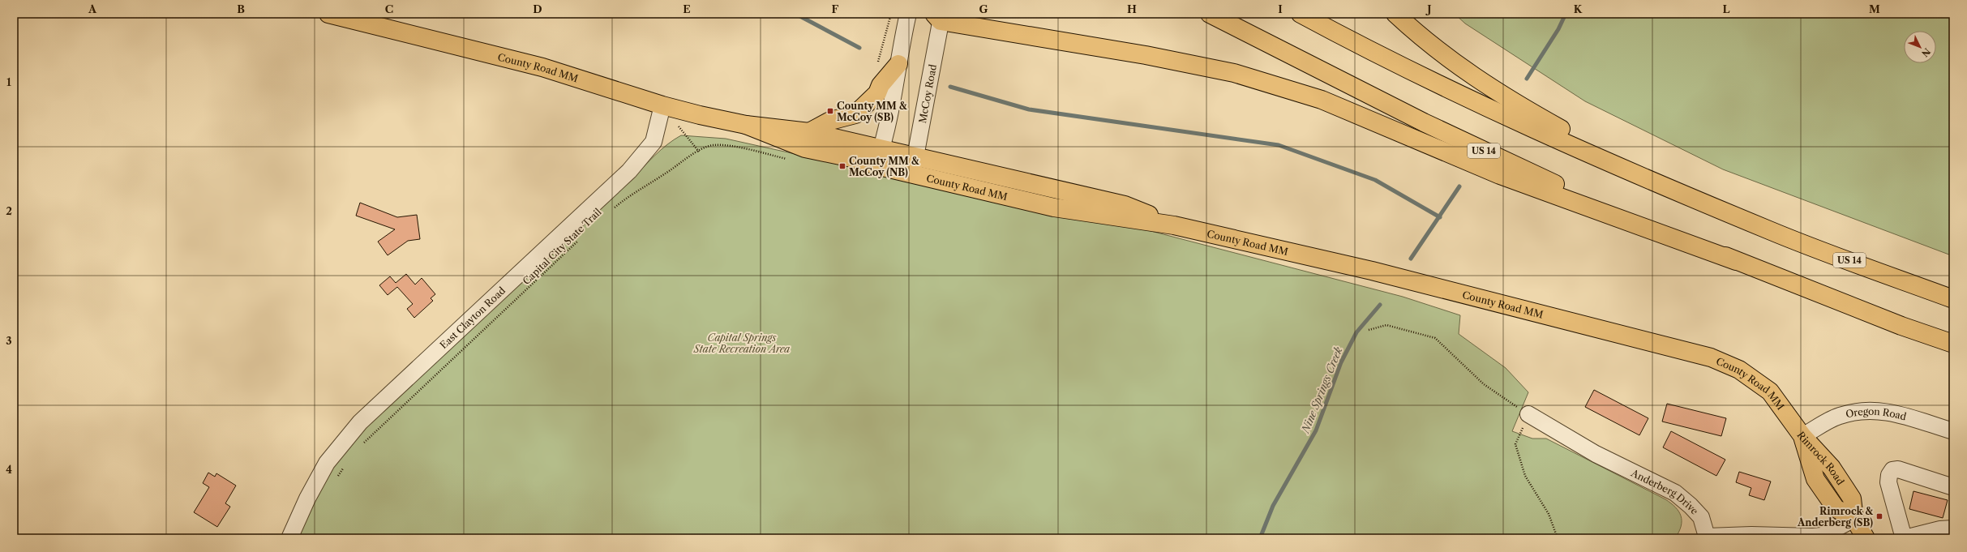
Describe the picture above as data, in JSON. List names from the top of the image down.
{
  "streets": {
    "main road": ["County Road MM", "US 14", "Rimrock Road"],
    "street": [
      "McCoy Road",
      "East Clayton Road",
      "Oregon Road",
      "Anderberg Drive"
    ],
    "path": ["Capital City State Trail"]
  },
  "crossings": [
    ["County Road MM", "McCoy Road"],
    ["County Road MM", "East Clayton Road"],
    ["County Road MM", "Oregon Road"],
    ["County Road MM", "Rimrock Road"],
    ["Oregon Road", "Rimrock Road"],
    ["Rimrock Road", "Anderberg Drive"]
  ],
  "water": ["Nine Springs Creek"],
  "parks": ["Capital Springs State Recreation Area"],
  "places": {
    "transit": ["County MM & McCoy (SB)", "County MM & McCoy (NB)", "Rimrock & Anderberg (SB)"]
  },
  "north": "bottom right",
  "grid": {
    "columns": [
      "A",
      "B",
      "C",
      "D",
      "E",
      "F",
      "G",
      "H",
      "I",
      "J",
      "K",
      "L",
      "M"
    ],
    "rows": [
      "1",
      "2",
      "3",
      "4"
    ]
  }
}
